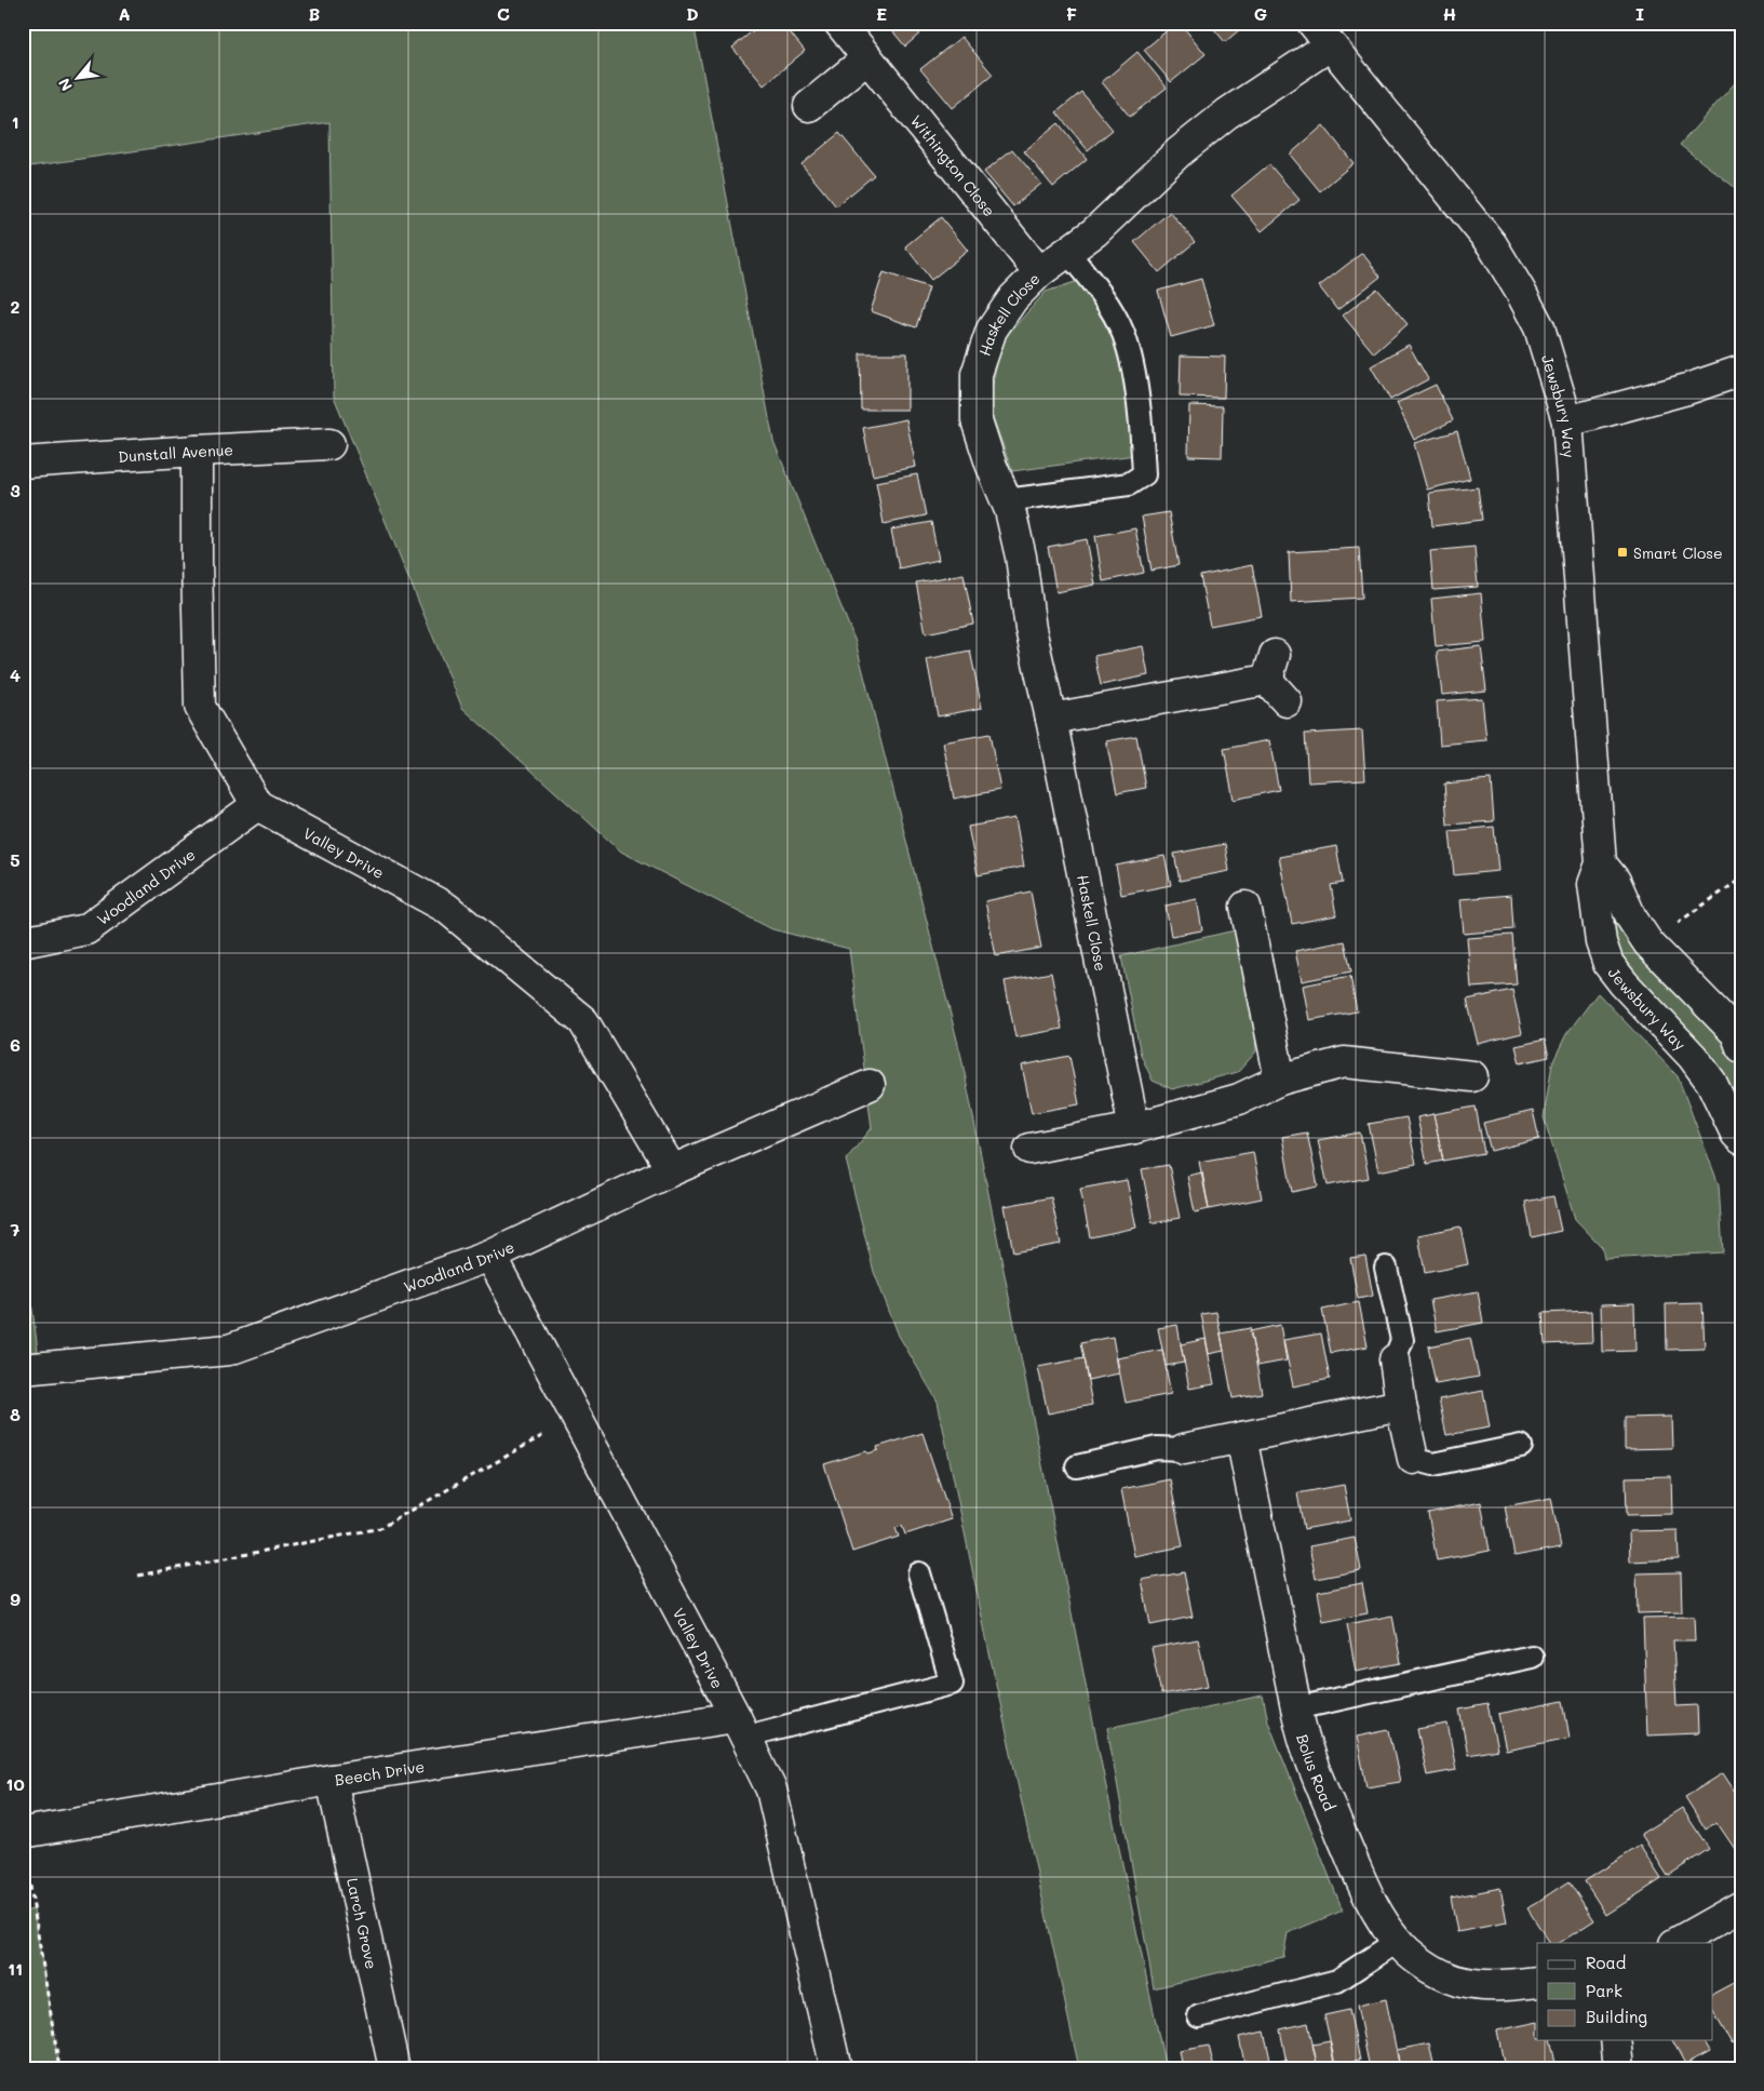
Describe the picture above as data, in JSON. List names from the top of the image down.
{
  "streets": {
    "street": [
      "Withington Close",
      "Haskell Close",
      "Jewsbury Way",
      "Dunstall Avenue",
      "Valley Drive",
      "Woodland Drive",
      "Bolus Road",
      "Beech Drive",
      "Larch Grove"
    ]
  },
  "crossings": [
    ["Withington Close", "Haskell Close"],
    ["Haskell Close", "Jewsbury Way"],
    ["Valley Drive", "Woodland Drive"],
    ["Valley Drive", "Beech Drive"],
    ["Beech Drive", "Larch Grove"]
  ],
  "places": {
    "transit": ["Smart Close"]
  },
  "legend": ["Road", "Park", "Building"],
  "north": "bottom left",
  "grid": {
    "columns": [
      "A",
      "B",
      "C",
      "D",
      "E",
      "F",
      "G",
      "H",
      "I"
    ],
    "rows": [
      "1",
      "2",
      "3",
      "4",
      "5",
      "6",
      "7",
      "8",
      "9",
      "10",
      "11"
    ]
  }
}
